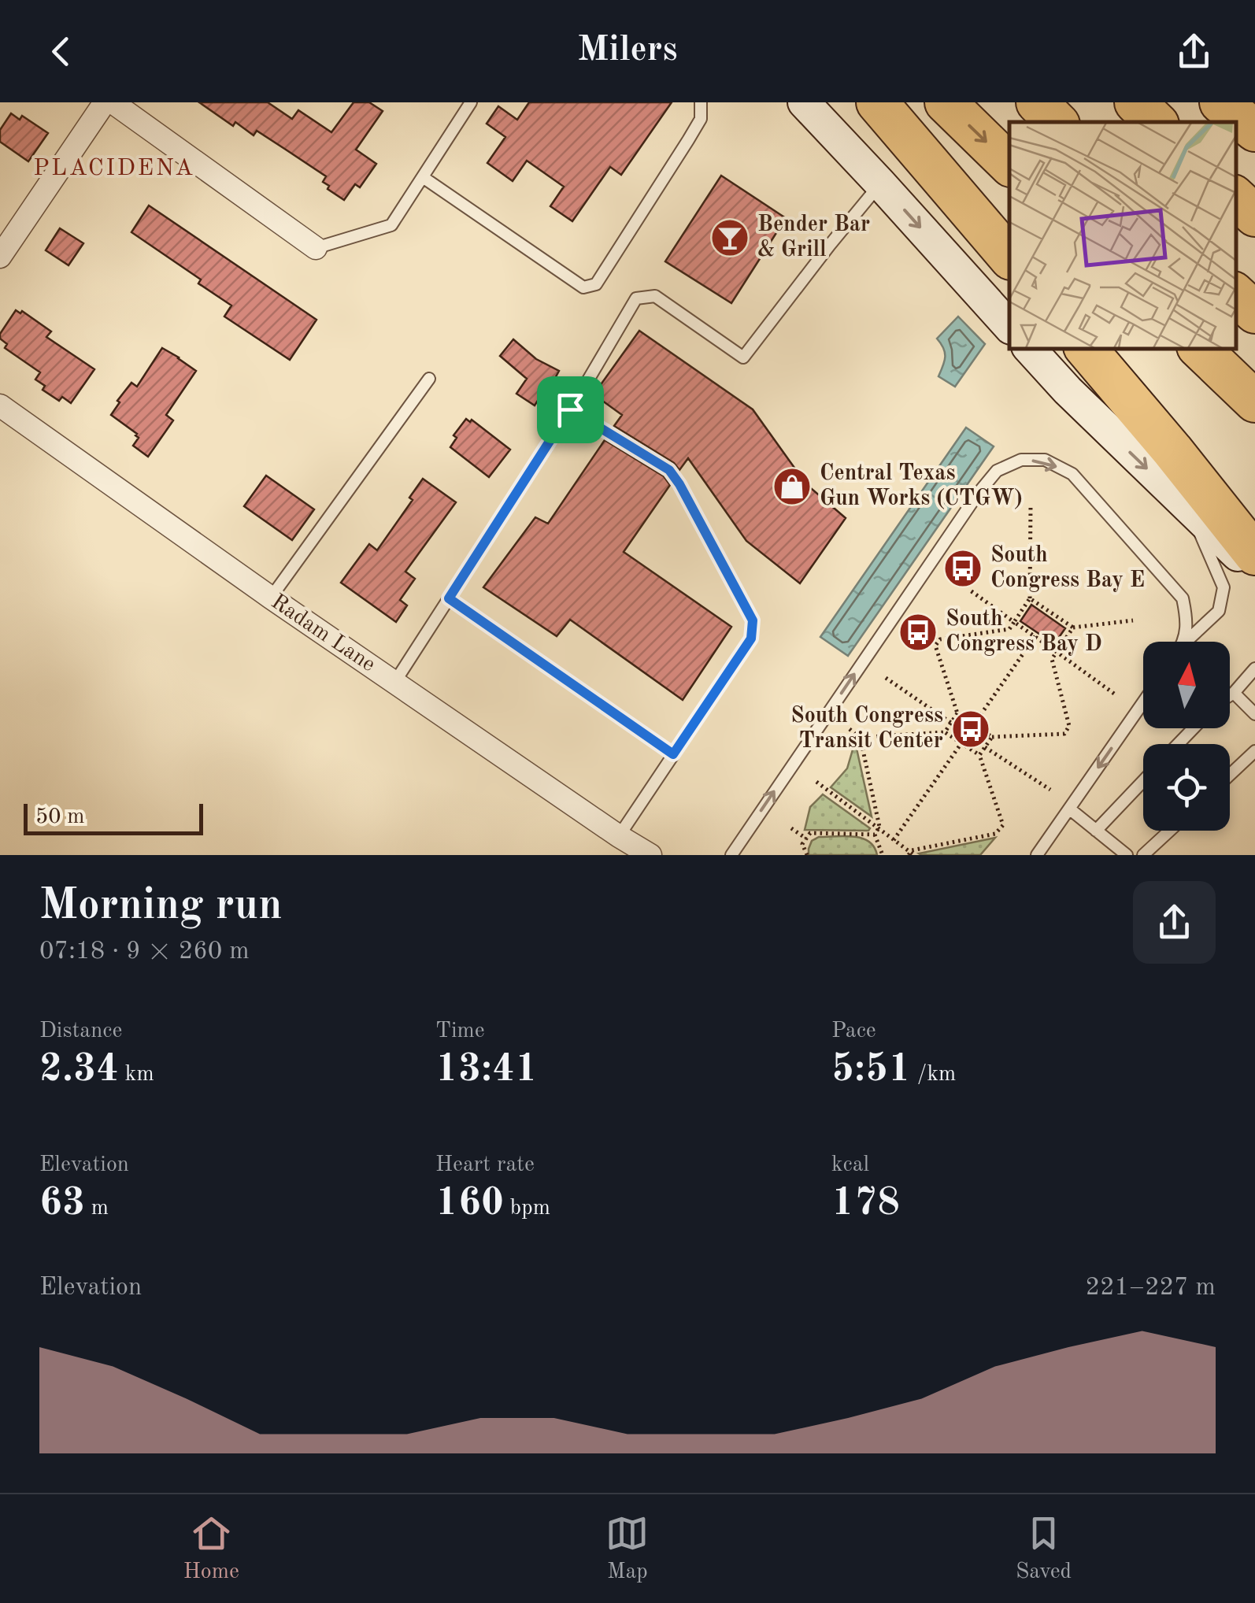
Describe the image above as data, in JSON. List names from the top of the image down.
{
  "streets": {
    "street": ["Radam Lane"]
  },
  "districts": ["PLACIDENA"],
  "places": {
    "bar": ["Bender Bar & Grill"],
    "shop": ["Central Texas Gun Works (CTGW)"],
    "bus stop": ["South Congress Bay E", "South Congress Bay D", "South Congress Transit Center"]
  },
  "scale_bar": "50 m",
  "north": "top",
  "page": {
    "header": "Milers",
    "scale": "50 m",
    "heading": ["Morning run", "07:18 · 9 × 260 m"],
    "stats": [
      ["Distance", "2.34 km"],
      ["Time", "13:41"],
      ["Pace", "5:51 /km"],
      ["Elevation", "63 m"],
      ["Heart rate", "160 bpm"],
      ["kcal", "178"]
    ],
    "chart": ["Elevation", "221–227 m"],
    "tabs": ["Home", "Map", "Saved"]
  }
}
